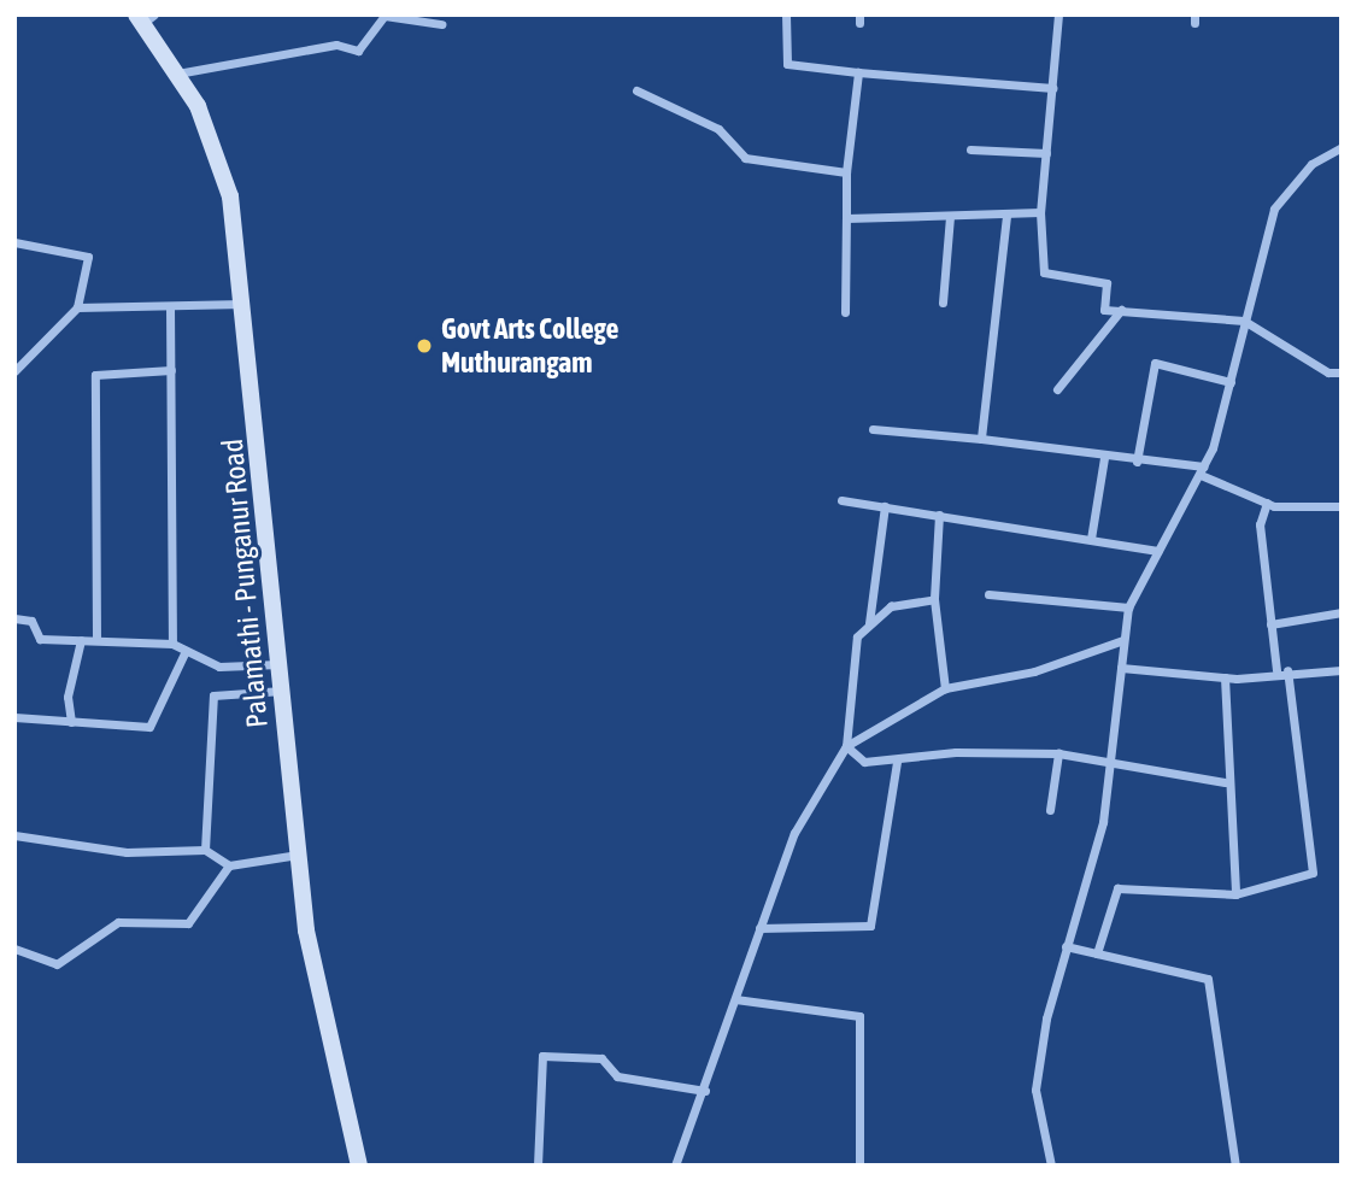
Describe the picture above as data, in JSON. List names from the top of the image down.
{
  "streets": {
    "street": ["Palamathi - Punganur Road"]
  },
  "places": ["Govt Arts College Muthurangam"]
}
